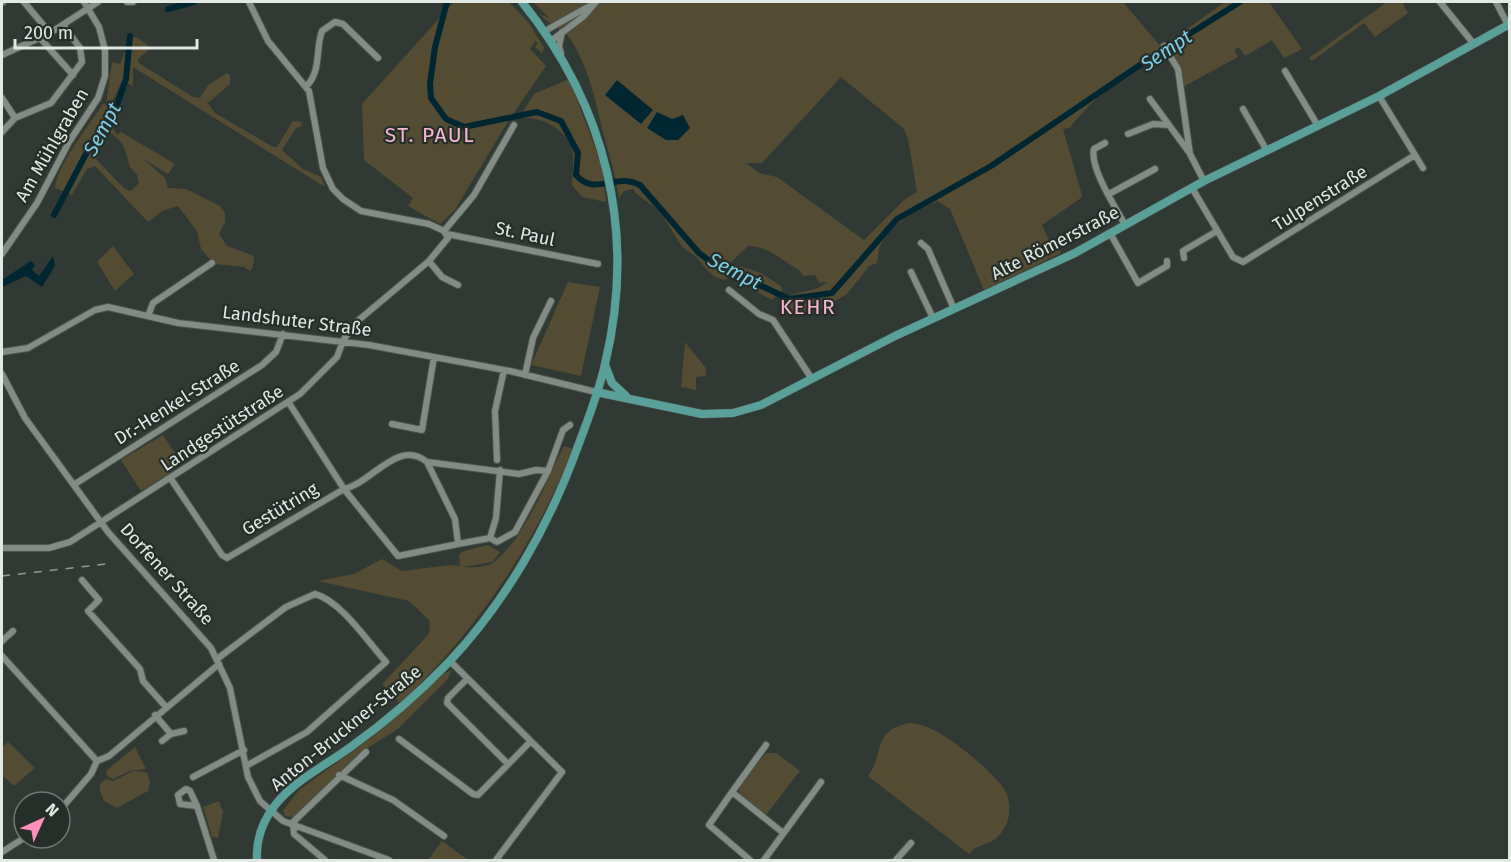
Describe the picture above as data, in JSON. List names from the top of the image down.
{
  "streets": {
    "main road": ["Alte Römerstraße", "Anton-Bruckner-Straße"],
    "street": [
      "Am Mühlgraben",
      "Tulpenstraße",
      "St. Paul",
      "Landshuter Straße",
      "Dr.-Henkel-Straße",
      "Landgestütstraße",
      "Gestütring",
      "Dorfener Straße"
    ]
  },
  "crossings": [
    ["Alte Römerstraße", "Landshuter Straße"],
    ["Alte Römerstraße", "Anton-Bruckner-Straße"],
    ["Landshuter Straße", "Dr.-Henkel-Straße"],
    ["Landshuter Straße", "Landgestütstraße"],
    ["Landshuter Straße", "Anton-Bruckner-Straße"],
    ["Dr.-Henkel-Straße", "Dorfener Straße"],
    ["Landgestütstraße", "Gestütring"],
    ["Landgestütstraße", "Dorfener Straße"],
    ["Dorfener Straße", "Anton-Bruckner-Straße"]
  ],
  "districts": ["ST. PAUL", "KEHR"],
  "water": ["Sempt"],
  "scale_bar": "200 m",
  "north": "top right"
}
